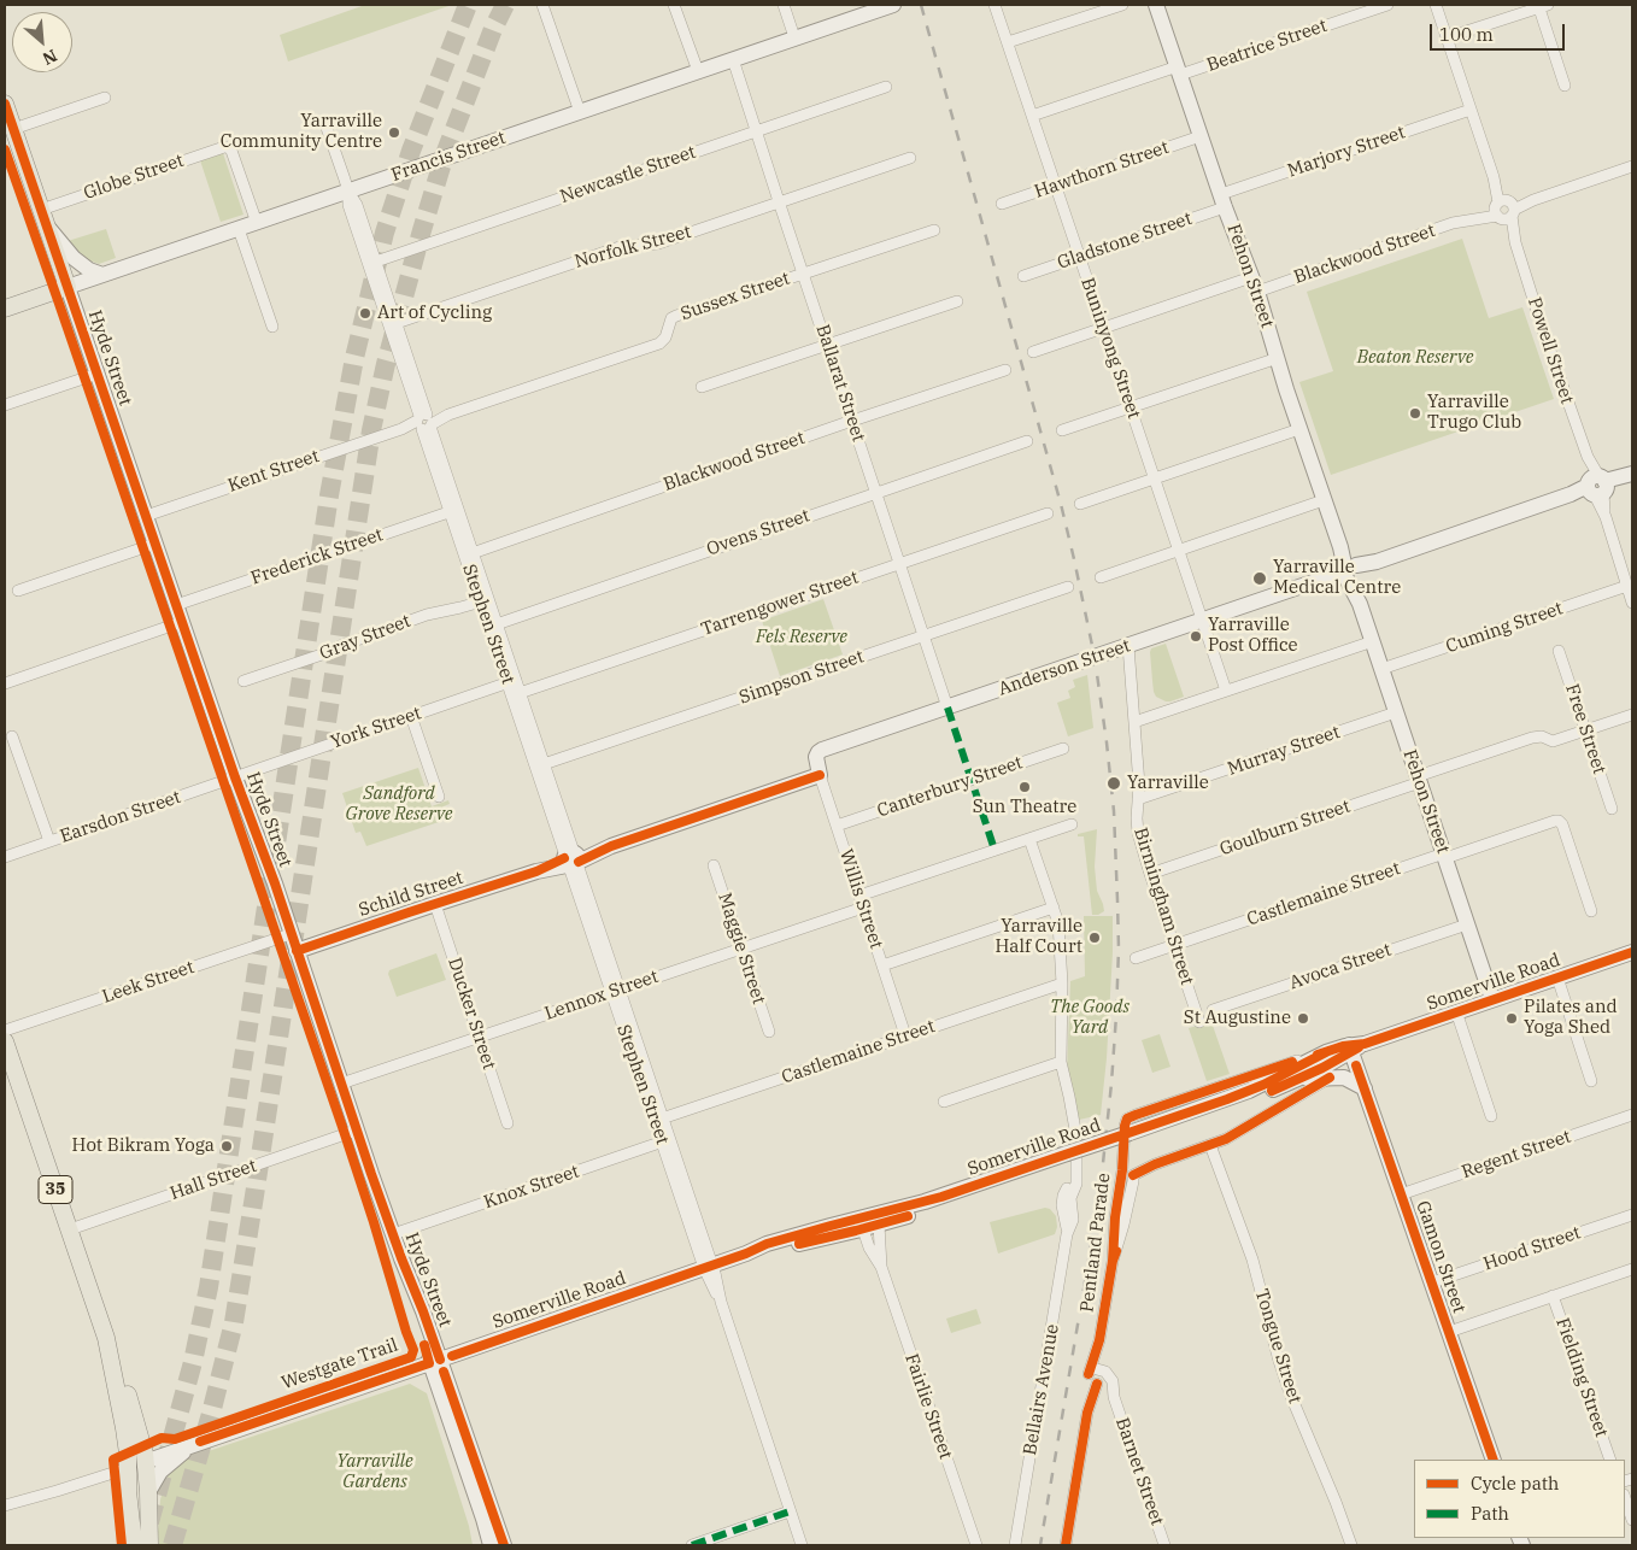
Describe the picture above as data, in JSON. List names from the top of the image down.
{
  "streets": {
    "main road": [
      "Francis Street",
      "Hyde Street",
      "Somerville Road",
      "35"
    ],
    "street": [
      "Beatrice Street",
      "Marjory Street",
      "Hawthorn Street",
      "Newcastle Street",
      "Globe Street",
      "Gladstone Street",
      "Norfolk Street",
      "Blackwood Street",
      "Fehon Street",
      "Sussex Street",
      "Buninyong Street",
      "Powell Street",
      "Ballarat Street",
      "Kent Street",
      "Ovens Street",
      "Frederick Street",
      "Tarrengower Street",
      "Stephen Street",
      "Cuming Street",
      "Gray Street",
      "Anderson Street",
      "Simpson Street",
      "York Street",
      "Free Street",
      "Murray Street",
      "Canterbury Street",
      "Earsdon Street",
      "Goulburn Street",
      "Schild Street",
      "Castlemaine Street",
      "Willis Street",
      "Birmingham Street",
      "Maggie Street",
      "Avoca Street",
      "Leek Street",
      "Lennox Street",
      "Ducker Street",
      "Regent Street",
      "Hall Street",
      "Knox Street",
      "Pentland Parade",
      "Hood Street",
      "Gamon Street",
      "Tongue Street",
      "Fielding Street",
      "Bellairs Avenue",
      "Fairlie Street",
      "Barnet Street"
    ],
    "cycle path": ["Westgate Trail"]
  },
  "crossings": [
    ["Beatrice Street", "Fehon Street"],
    ["Beatrice Street", "Buninyong Street"],
    ["Marjory Street", "Gladstone Street"],
    ["Marjory Street", "Fehon Street"],
    ["Marjory Street", "Powell Street"],
    ["Francis Street", "Globe Street"],
    ["Francis Street", "Hyde Street"],
    ["Francis Street", "Ballarat Street"],
    ["Francis Street", "Stephen Street"],
    ["Hawthorn Street", "Fehon Street"],
    ["Hawthorn Street", "Buninyong Street"],
    ["Newcastle Street", "Ballarat Street"],
    ["Newcastle Street", "Stephen Street"],
    ["Globe Street", "Hyde Street"],
    ["Gladstone Street", "Fehon Street"],
    ["Gladstone Street", "Buninyong Street"],
    ["Norfolk Street", "Ballarat Street"],
    ["Norfolk Street", "Stephen Street"],
    ["Blackwood Street", "Fehon Street"],
    ["Blackwood Street", "Buninyong Street"],
    ["Blackwood Street", "Powell Street"],
    ["Blackwood Street", "Ballarat Street"],
    ["Blackwood Street", "Stephen Street"],
    ["Fehon Street", "Cuming Street"],
    ["Fehon Street", "Anderson Street"],
    ["Fehon Street", "Murray Street"],
    ["Fehon Street", "Goulburn Street"],
    ["Fehon Street", "Castlemaine Street"],
    ["Fehon Street", "Avoca Street"],
    ["Fehon Street", "Somerville Road"],
    ["Sussex Street", "Ballarat Street"],
    ["Sussex Street", "Kent Street"],
    ["Sussex Street", "Stephen Street"],
    ["Buninyong Street", "Anderson Street"],
    ["Powell Street", "Cuming Street"],
    ["Powell Street", "Anderson Street"],
    ["Hyde Street", "Kent Street"],
    ["Hyde Street", "Frederick Street"],
    ["Hyde Street", "York Street"],
    ["Hyde Street", "Earsdon Street"],
    ["Hyde Street", "Schild Street"],
    ["Hyde Street", "Leek Street"],
    ["Hyde Street", "Somerville Road"],
    ["Hyde Street", "Lennox Street"],
    ["Hyde Street", "Hall Street"],
    ["Hyde Street", "Knox Street"],
    ["Ballarat Street", "Ovens Street"],
    ["Ballarat Street", "Tarrengower Street"],
    ["Ballarat Street", "Anderson Street"],
    ["Ballarat Street", "Simpson Street"],
    ["Kent Street", "Stephen Street"],
    ["Ovens Street", "Stephen Street"],
    ["Frederick Street", "Stephen Street"],
    ["Tarrengower Street", "Stephen Street"],
    ["Stephen Street", "Gray Street"],
    ["Stephen Street", "Simpson Street"],
    ["Stephen Street", "York Street"],
    ["Stephen Street", "Schild Street"],
    ["Stephen Street", "Castlemaine Street"],
    ["Stephen Street", "Somerville Road"],
    ["Stephen Street", "Lennox Street"],
    ["Stephen Street", "Knox Street"],
    ["Anderson Street", "Schild Street"],
    ["Anderson Street", "Willis Street"],
    ["Anderson Street", "Birmingham Street"],
    ["York Street", "Earsdon Street"],
    ["Free Street", "Goulburn Street"],
    ["Murray Street", "Birmingham Street"],
    ["Canterbury Street", "Willis Street"],
    ["Goulburn Street", "Birmingham Street"],
    ["Schild Street", "Willis Street"],
    ["Schild Street", "Ducker Street"],
    ["Castlemaine Street", "Willis Street"],
    ["Castlemaine Street", "Birmingham Street"],
    ["Castlemaine Street", "Bellairs Avenue"],
    ["Willis Street", "Lennox Street"],
    ["Maggie Street", "Lennox Street"],
    ["Somerville Road", "35"],
    ["Somerville Road", "Pentland Parade"],
    ["Somerville Road", "Gamon Street"],
    ["Somerville Road", "Bellairs Avenue"],
    ["Somerville Road", "Fairlie Street"],
    ["Lennox Street", "Ducker Street"],
    ["Regent Street", "Gamon Street"],
    ["Hall Street", "35"],
    ["Pentland Parade", "Barnet Street"],
    ["Hood Street", "Gamon Street"]
  ],
  "parks": [
    "Beaton Reserve",
    "Fels Reserve",
    "Sandford Grove Reserve",
    "The Goods Yard",
    "Yarraville Gardens"
  ],
  "places": [
    "Yarraville Community Centre",
    "Art of Cycling",
    "Yarraville Trugo Club",
    "Yarraville Medical Centre",
    "Yarraville Post Office",
    "Yarraville",
    "Sun Theatre",
    "Yarraville Half Court",
    "St Augustine",
    "Pilates and Yoga Shed",
    "Hot Bikram Yoga"
  ],
  "legend": ["Cycle path", "Path"],
  "scale_bar": "100 m",
  "north": "bottom right"
}
